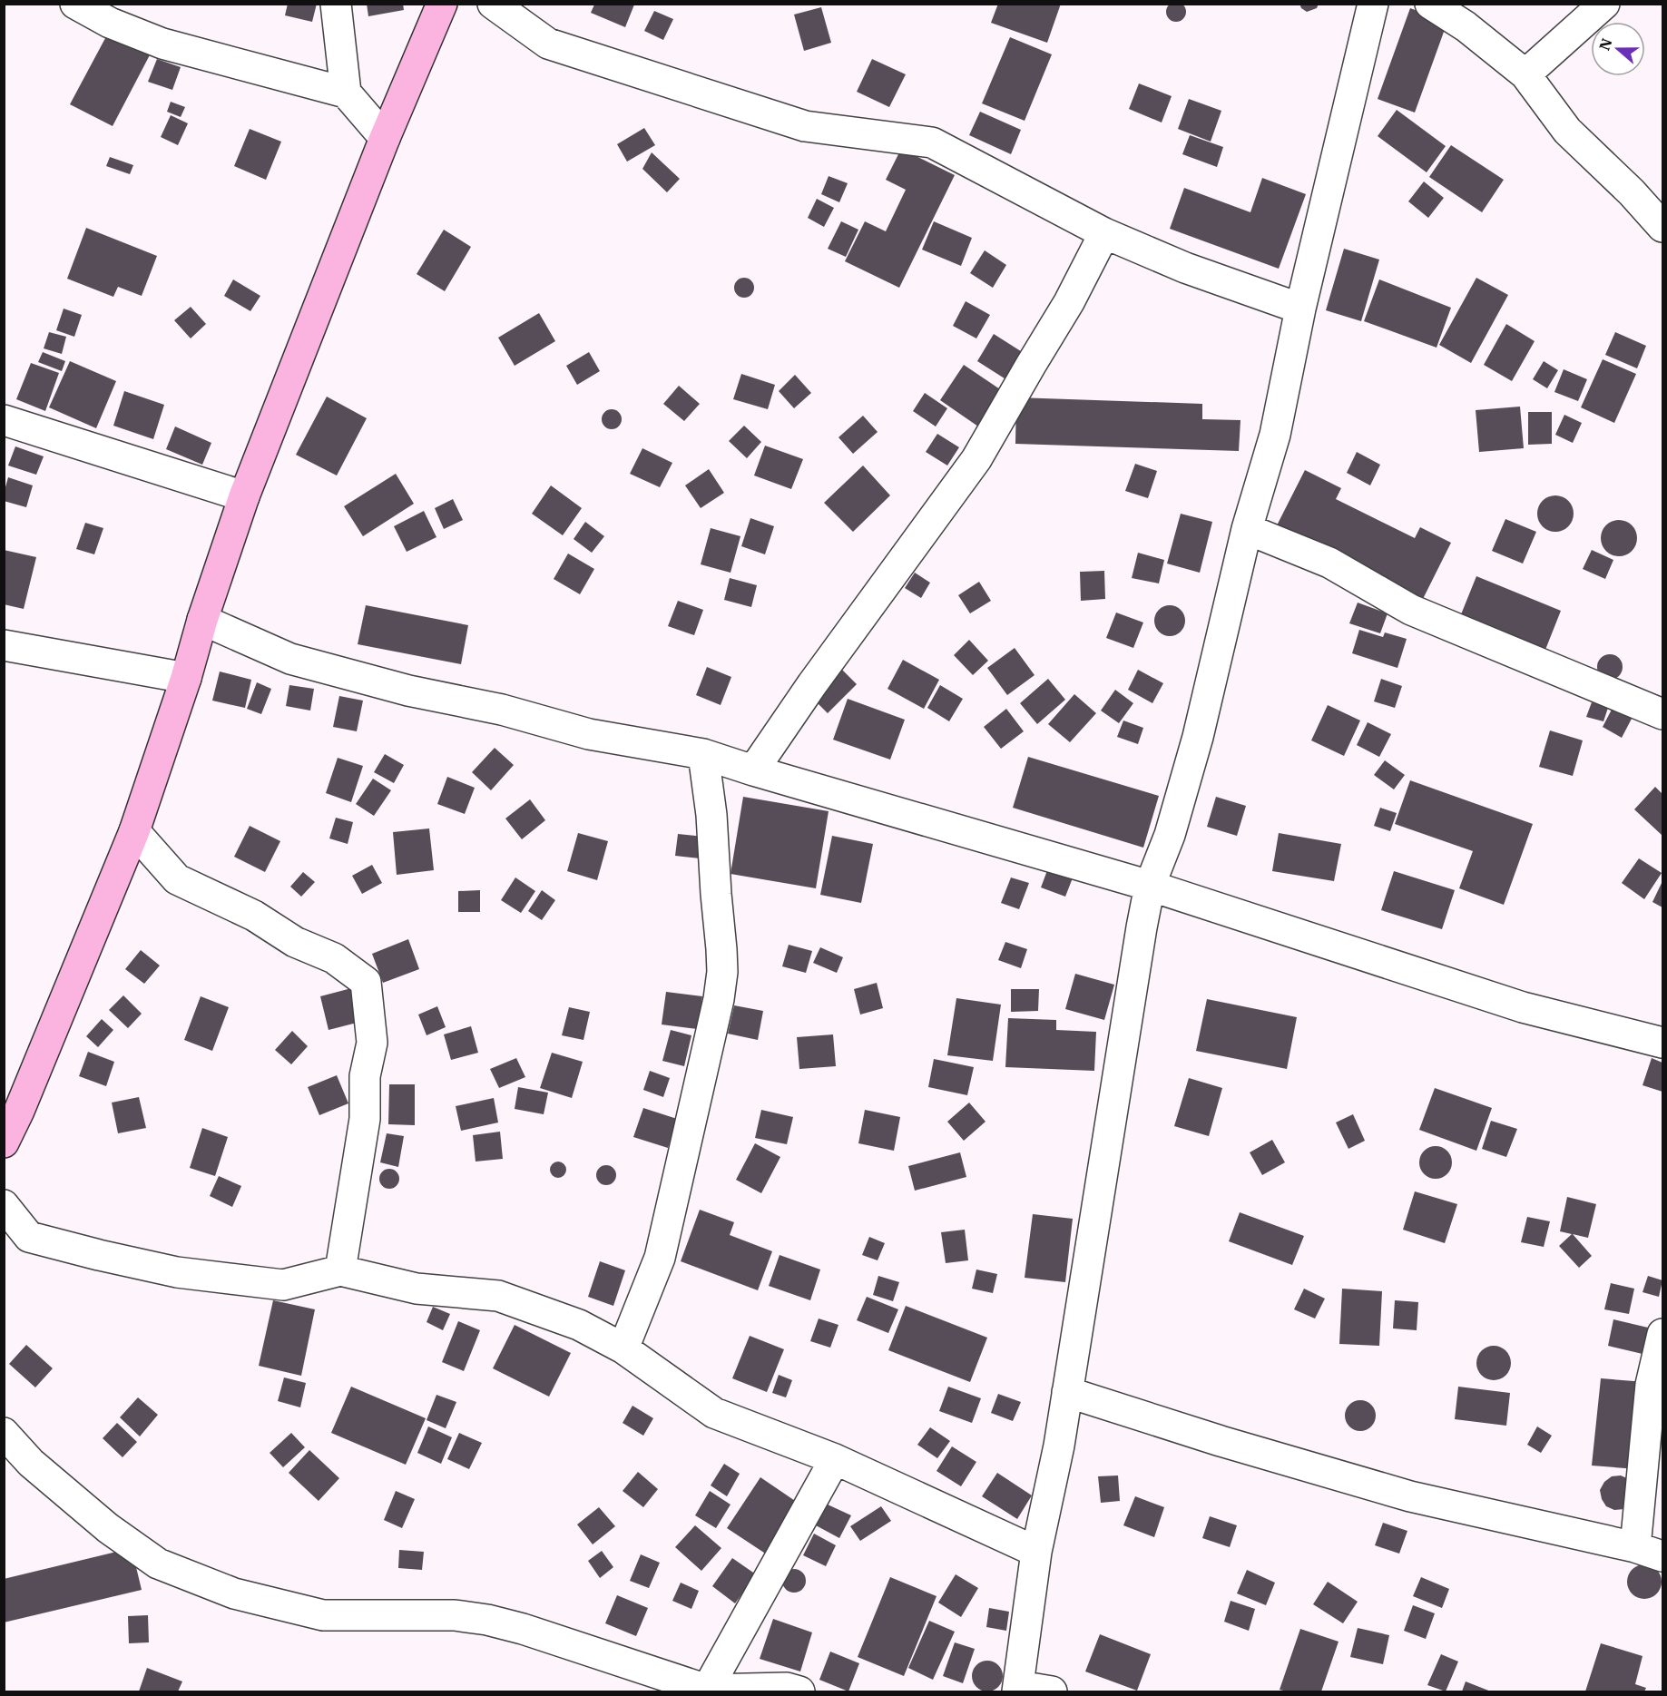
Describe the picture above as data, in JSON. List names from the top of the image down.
{
  "north": "left"
}
